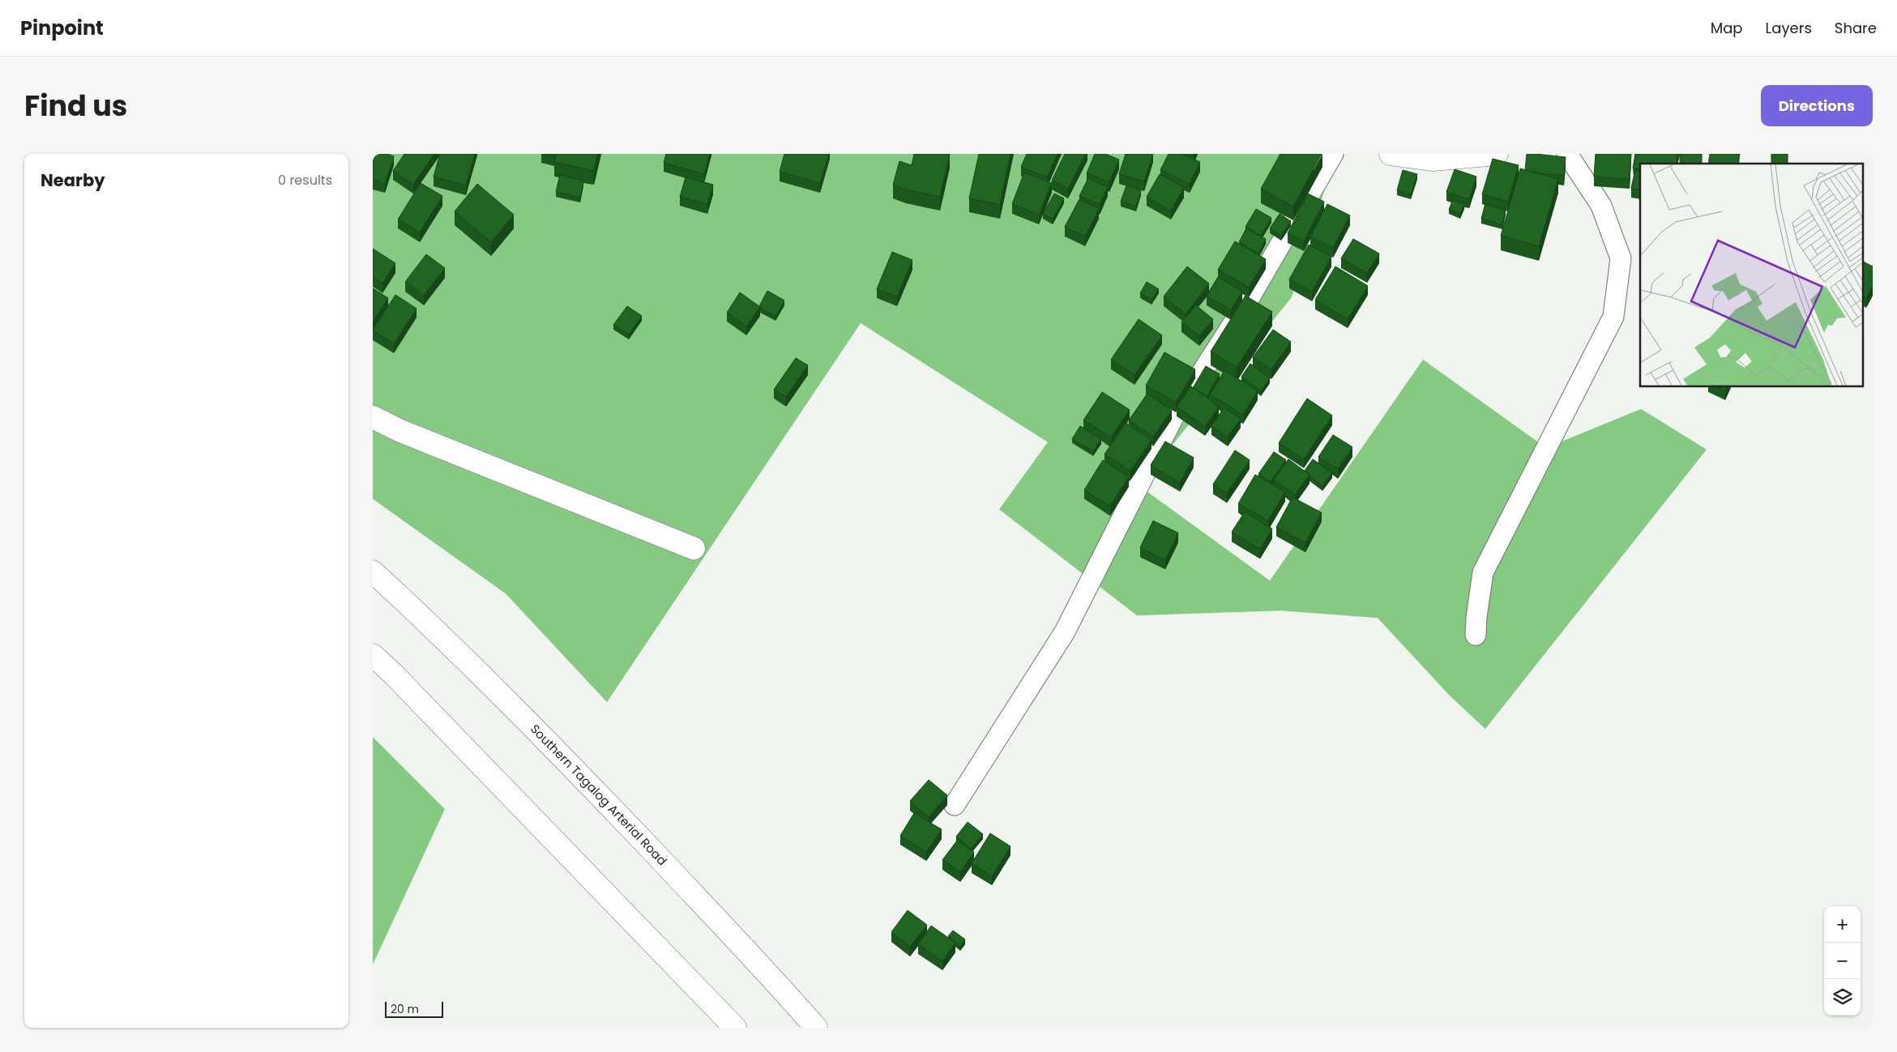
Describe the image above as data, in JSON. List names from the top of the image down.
{
  "streets": {
    "main road": ["Southern Tagalog Arterial Road"]
  },
  "scale_bar": "20 m",
  "page": {
    "header": "Pinpoint",
    "nav": ["Map", "Layers", "Share"],
    "title": "Find us",
    "buttons": "Directions",
    "heading": ["Nearby", "0 results"],
    "map_buttons": ["+", "−"],
    "scale": "20 m"
  }
}
